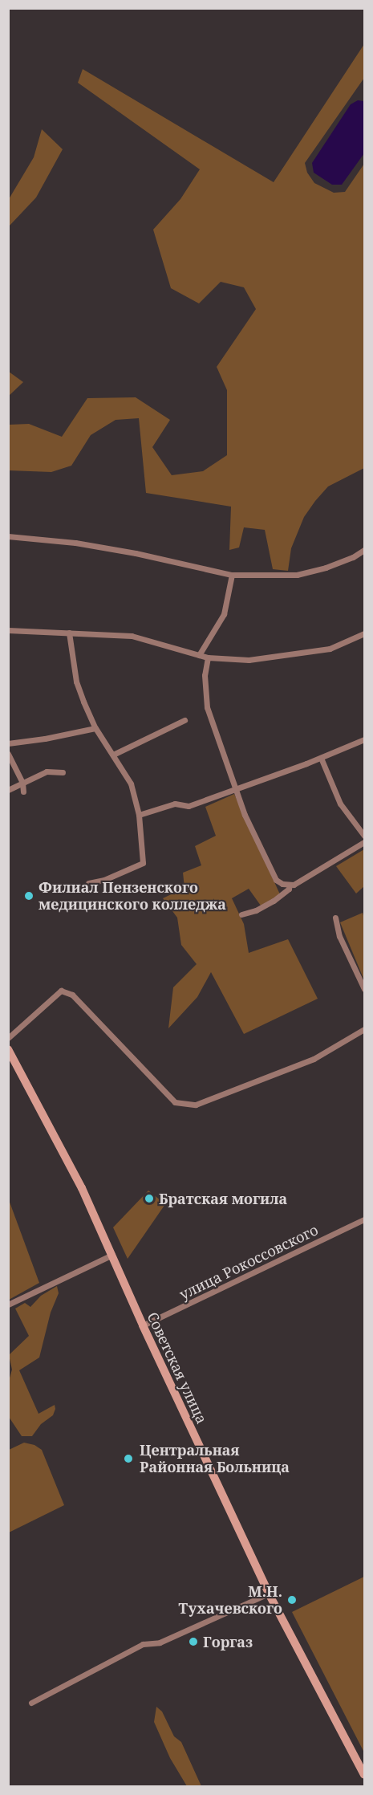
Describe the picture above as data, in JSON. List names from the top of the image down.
{
  "streets": {
    "main road": ["Советская улица"],
    "street": ["улица Рокоссовского"]
  },
  "crossings": [
    ["улица Рокоссовского", "Советская улица"]
  ],
  "places": [
    "Филиал Пензенского медицинского колледжа",
    "Братская могила",
    "Центральная Районная Больница",
    "М.Н. Тухачевского",
    "Горгаз"
  ]
}
